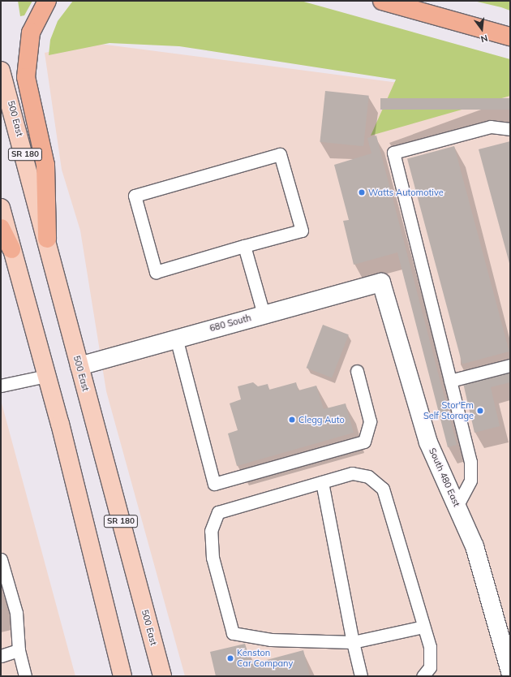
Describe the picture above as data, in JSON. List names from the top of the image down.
{
  "streets": {
    "main road": ["500 East", "SR 180"],
    "street": ["680 South", "South 480 East"]
  },
  "crossings": [
    ["500 East", "680 South"],
    ["680 South", "South 480 East"]
  ],
  "places": [
    "Watts Automotive",
    "Stor'Em Self Storage",
    "Clegg Auto",
    "Kenston Car Company"
  ],
  "north": "bottom"
}
